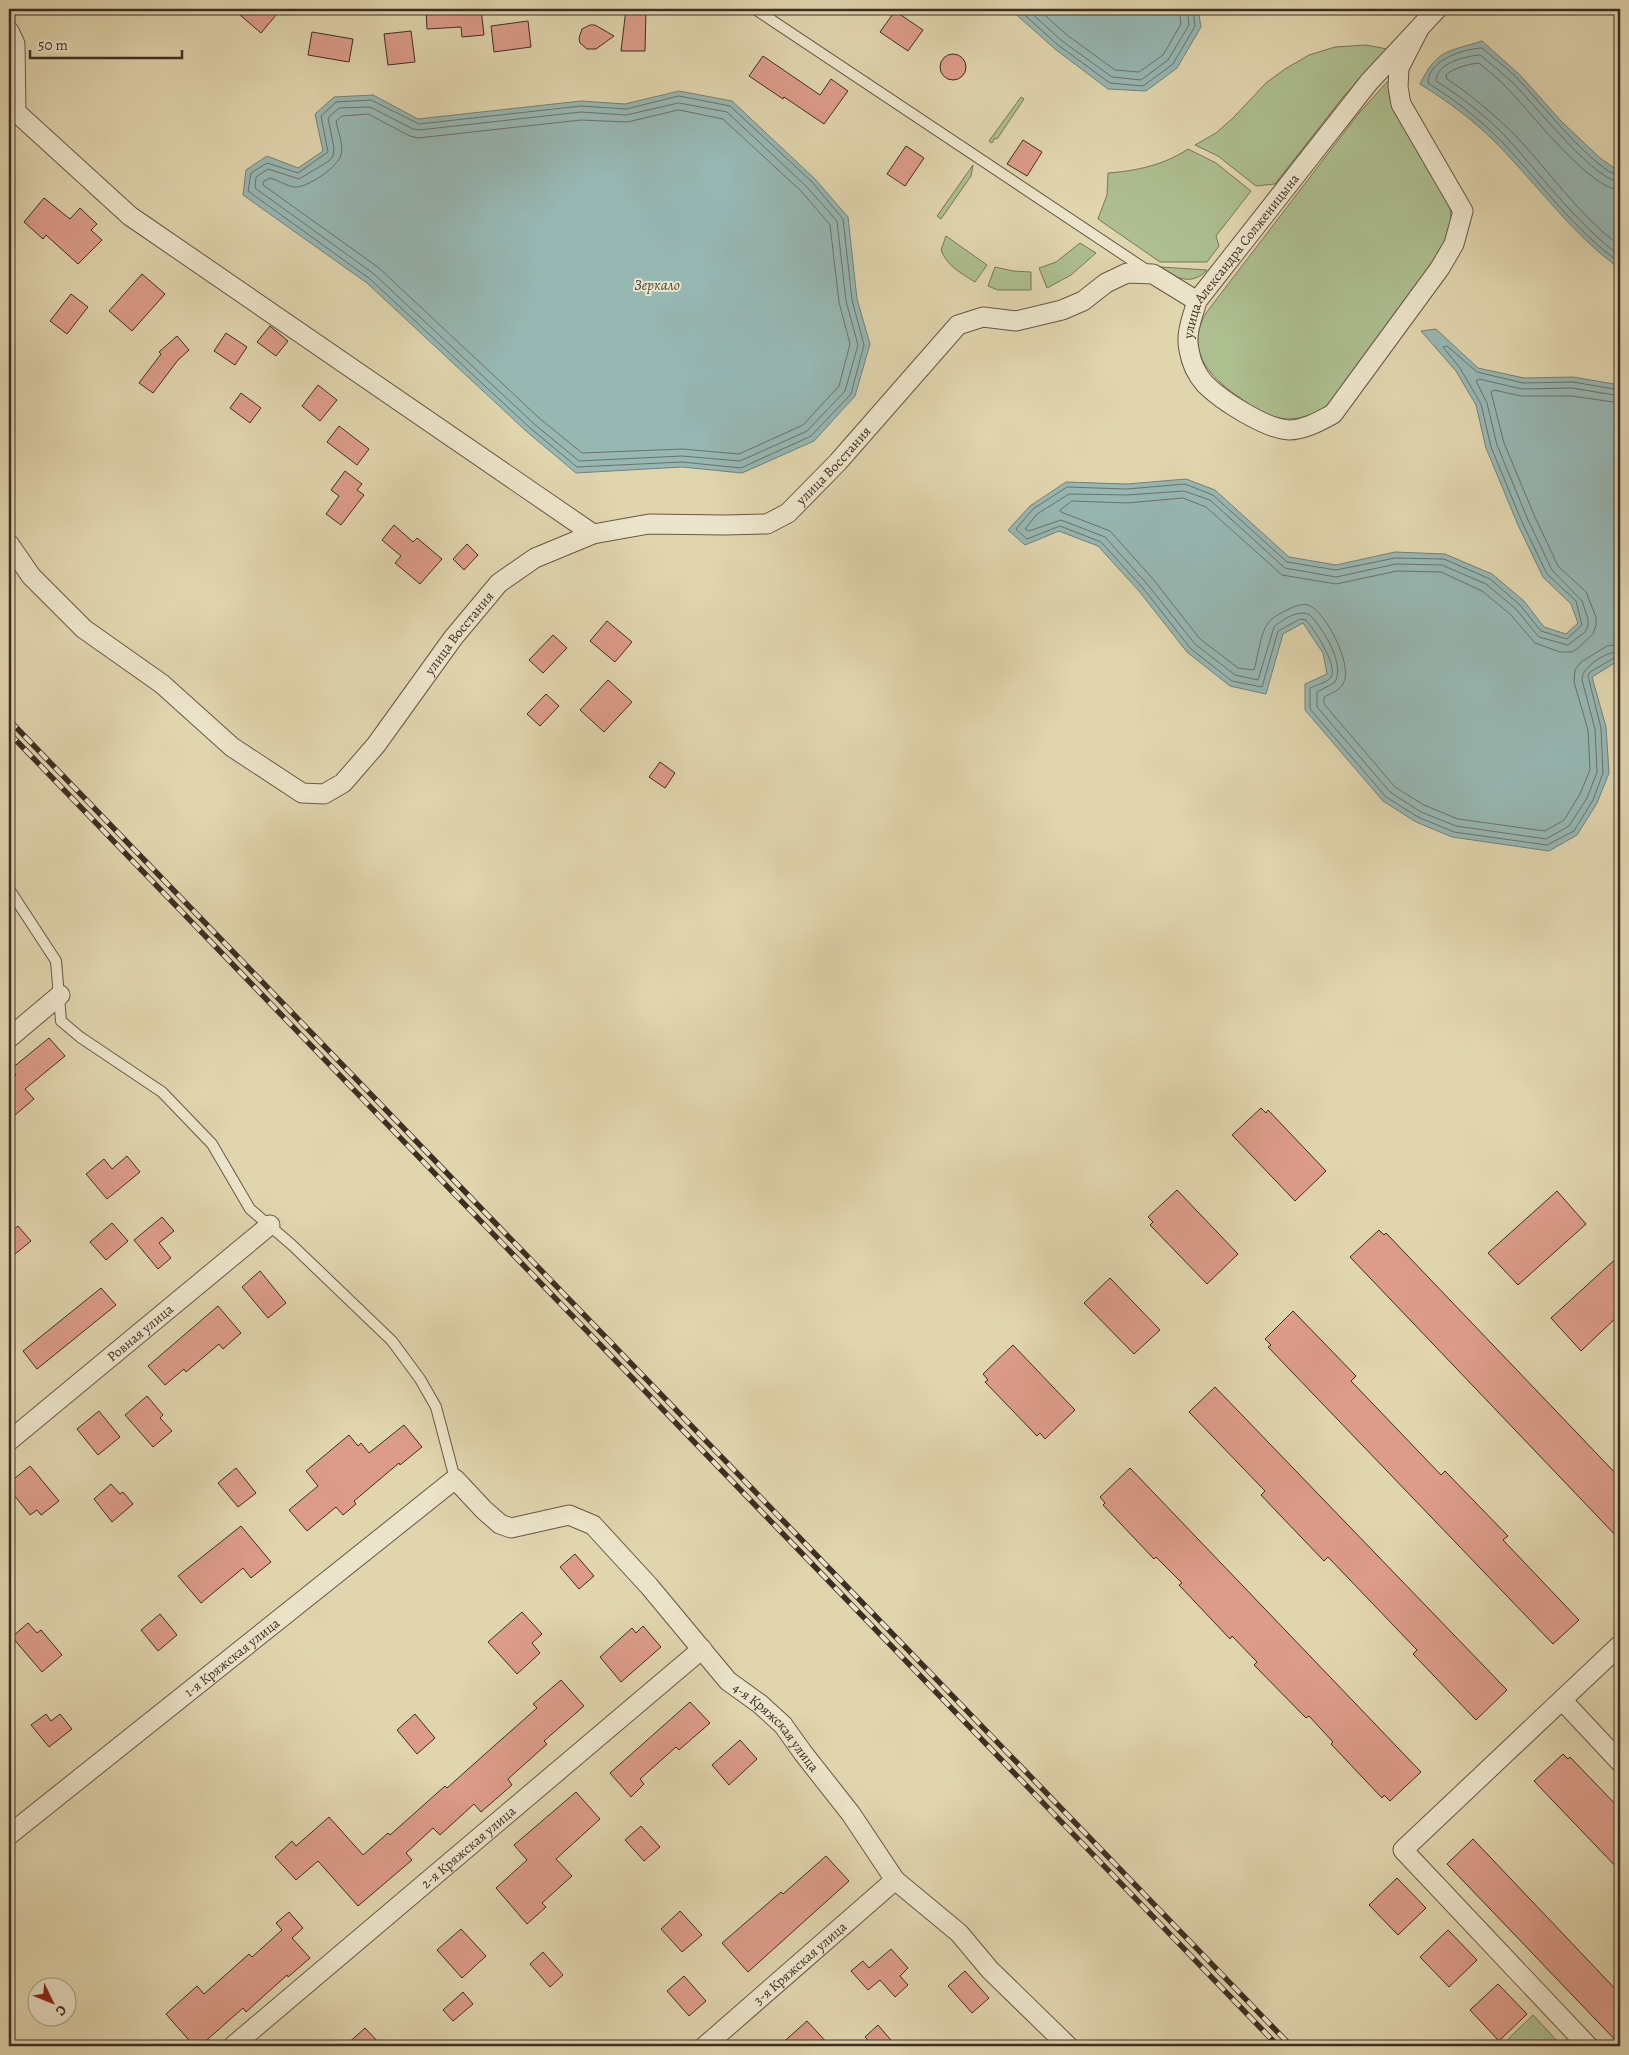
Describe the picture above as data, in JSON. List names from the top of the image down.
{
  "streets": {
    "street": [
      "улица Александра Солженицына",
      "улица Восстания",
      "Ровная улица",
      "1-я Кряжская улица",
      "4-я Кряжская улица",
      "2-я Кряжская улица",
      "3-я Кряжская улица"
    ]
  },
  "crossings": [
    ["1-я Кряжская улица", "4-я Кряжская улица"],
    ["4-я Кряжская улица", "2-я Кряжская улица"],
    ["4-я Кряжская улица", "3-я Кряжская улица"]
  ],
  "water": ["Зеркало"],
  "scale_bar": "50 m",
  "north": "bottom right"
}
